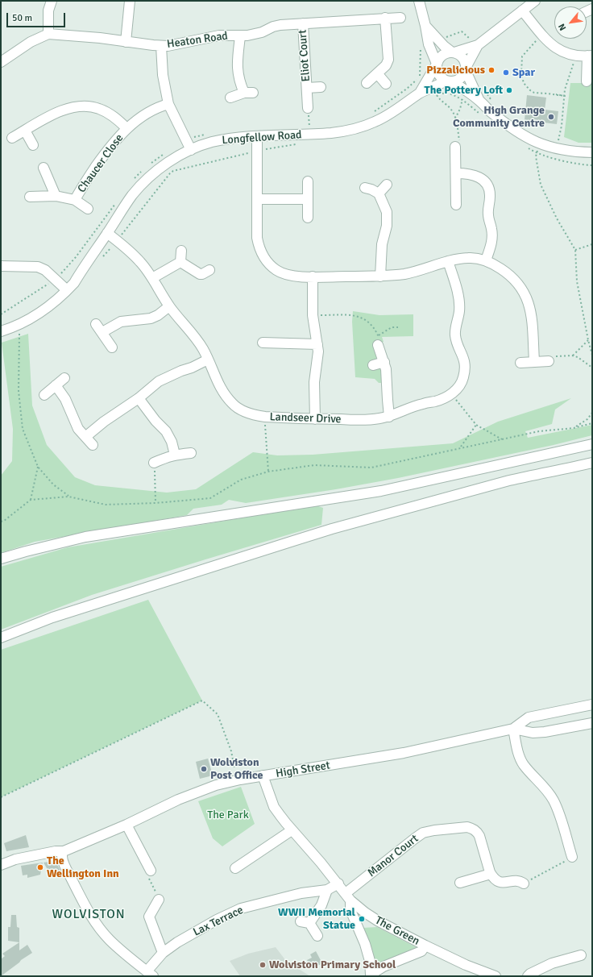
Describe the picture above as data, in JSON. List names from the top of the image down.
{
  "streets": {
    "street": [
      "Heaton Road",
      "Eliot Court",
      "Longfellow Road",
      "Chaucer Close",
      "Landseer Drive",
      "High Street",
      "Manor Court",
      "Lax Terrace",
      "The Green"
    ]
  },
  "crossings": [
    ["Heaton Road", "Eliot Court"],
    ["Longfellow Road", "Landseer Drive"],
    ["Manor Court", "The Green"]
  ],
  "districts": ["WOLVISTON"],
  "parks": ["The Park"],
  "places": [
    "Pizzalicious",
    "Spar",
    "The Pottery Loft",
    "High Grange Community Centre",
    "Wolviston Post Office",
    "The Wellington Inn",
    "WWII Memorial Statue",
    "Wolviston Primary School"
  ],
  "scale_bar": "50 m",
  "north": "bottom left"
}
